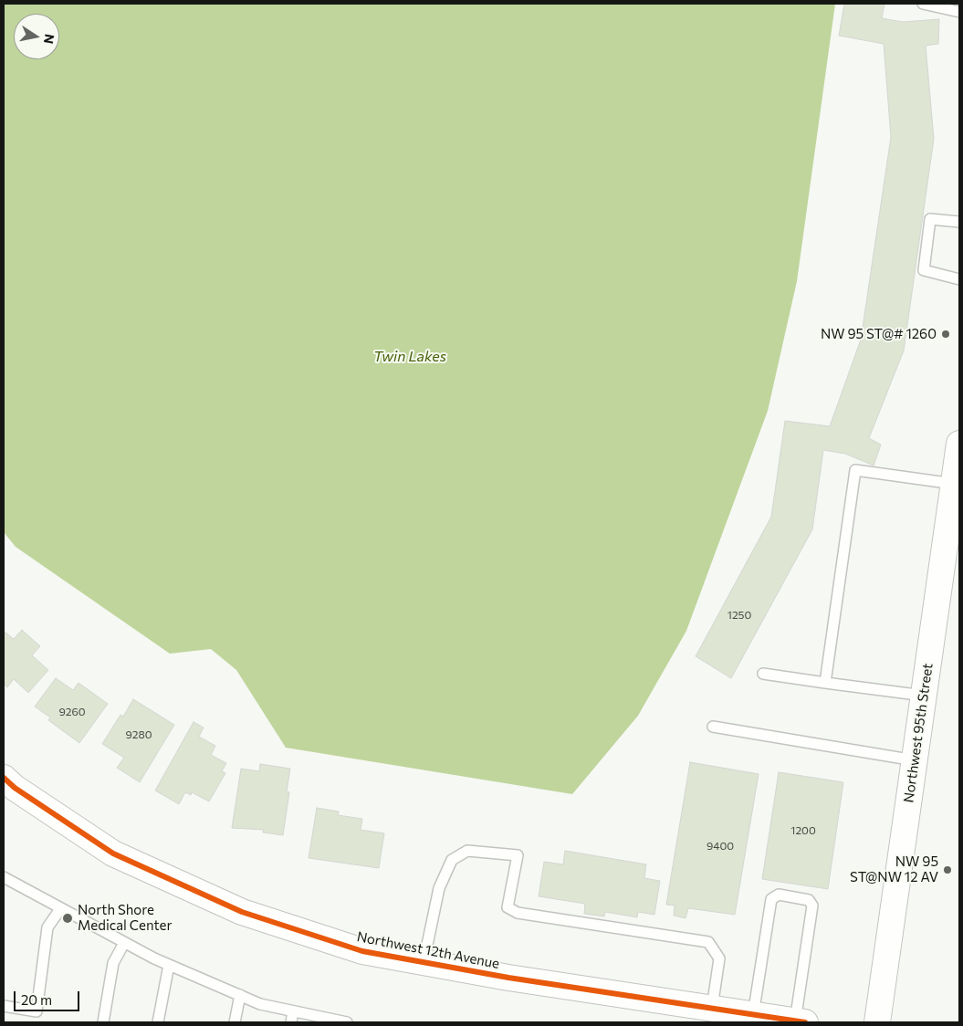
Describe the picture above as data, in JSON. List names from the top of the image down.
{
  "streets": {
    "street": ["Northwest 95th Street", "Northwest 12th Avenue"]
  },
  "water": ["Twin Lakes"],
  "places": ["NW 95 ST@# 1260", "NW 95 ST@NW 12 AV", "North Shore Medical Center"],
  "house_numbers": [
    "1250",
    "9260",
    "9280",
    "1200",
    "9400"
  ],
  "scale_bar": "20 m",
  "north": "right"
}
